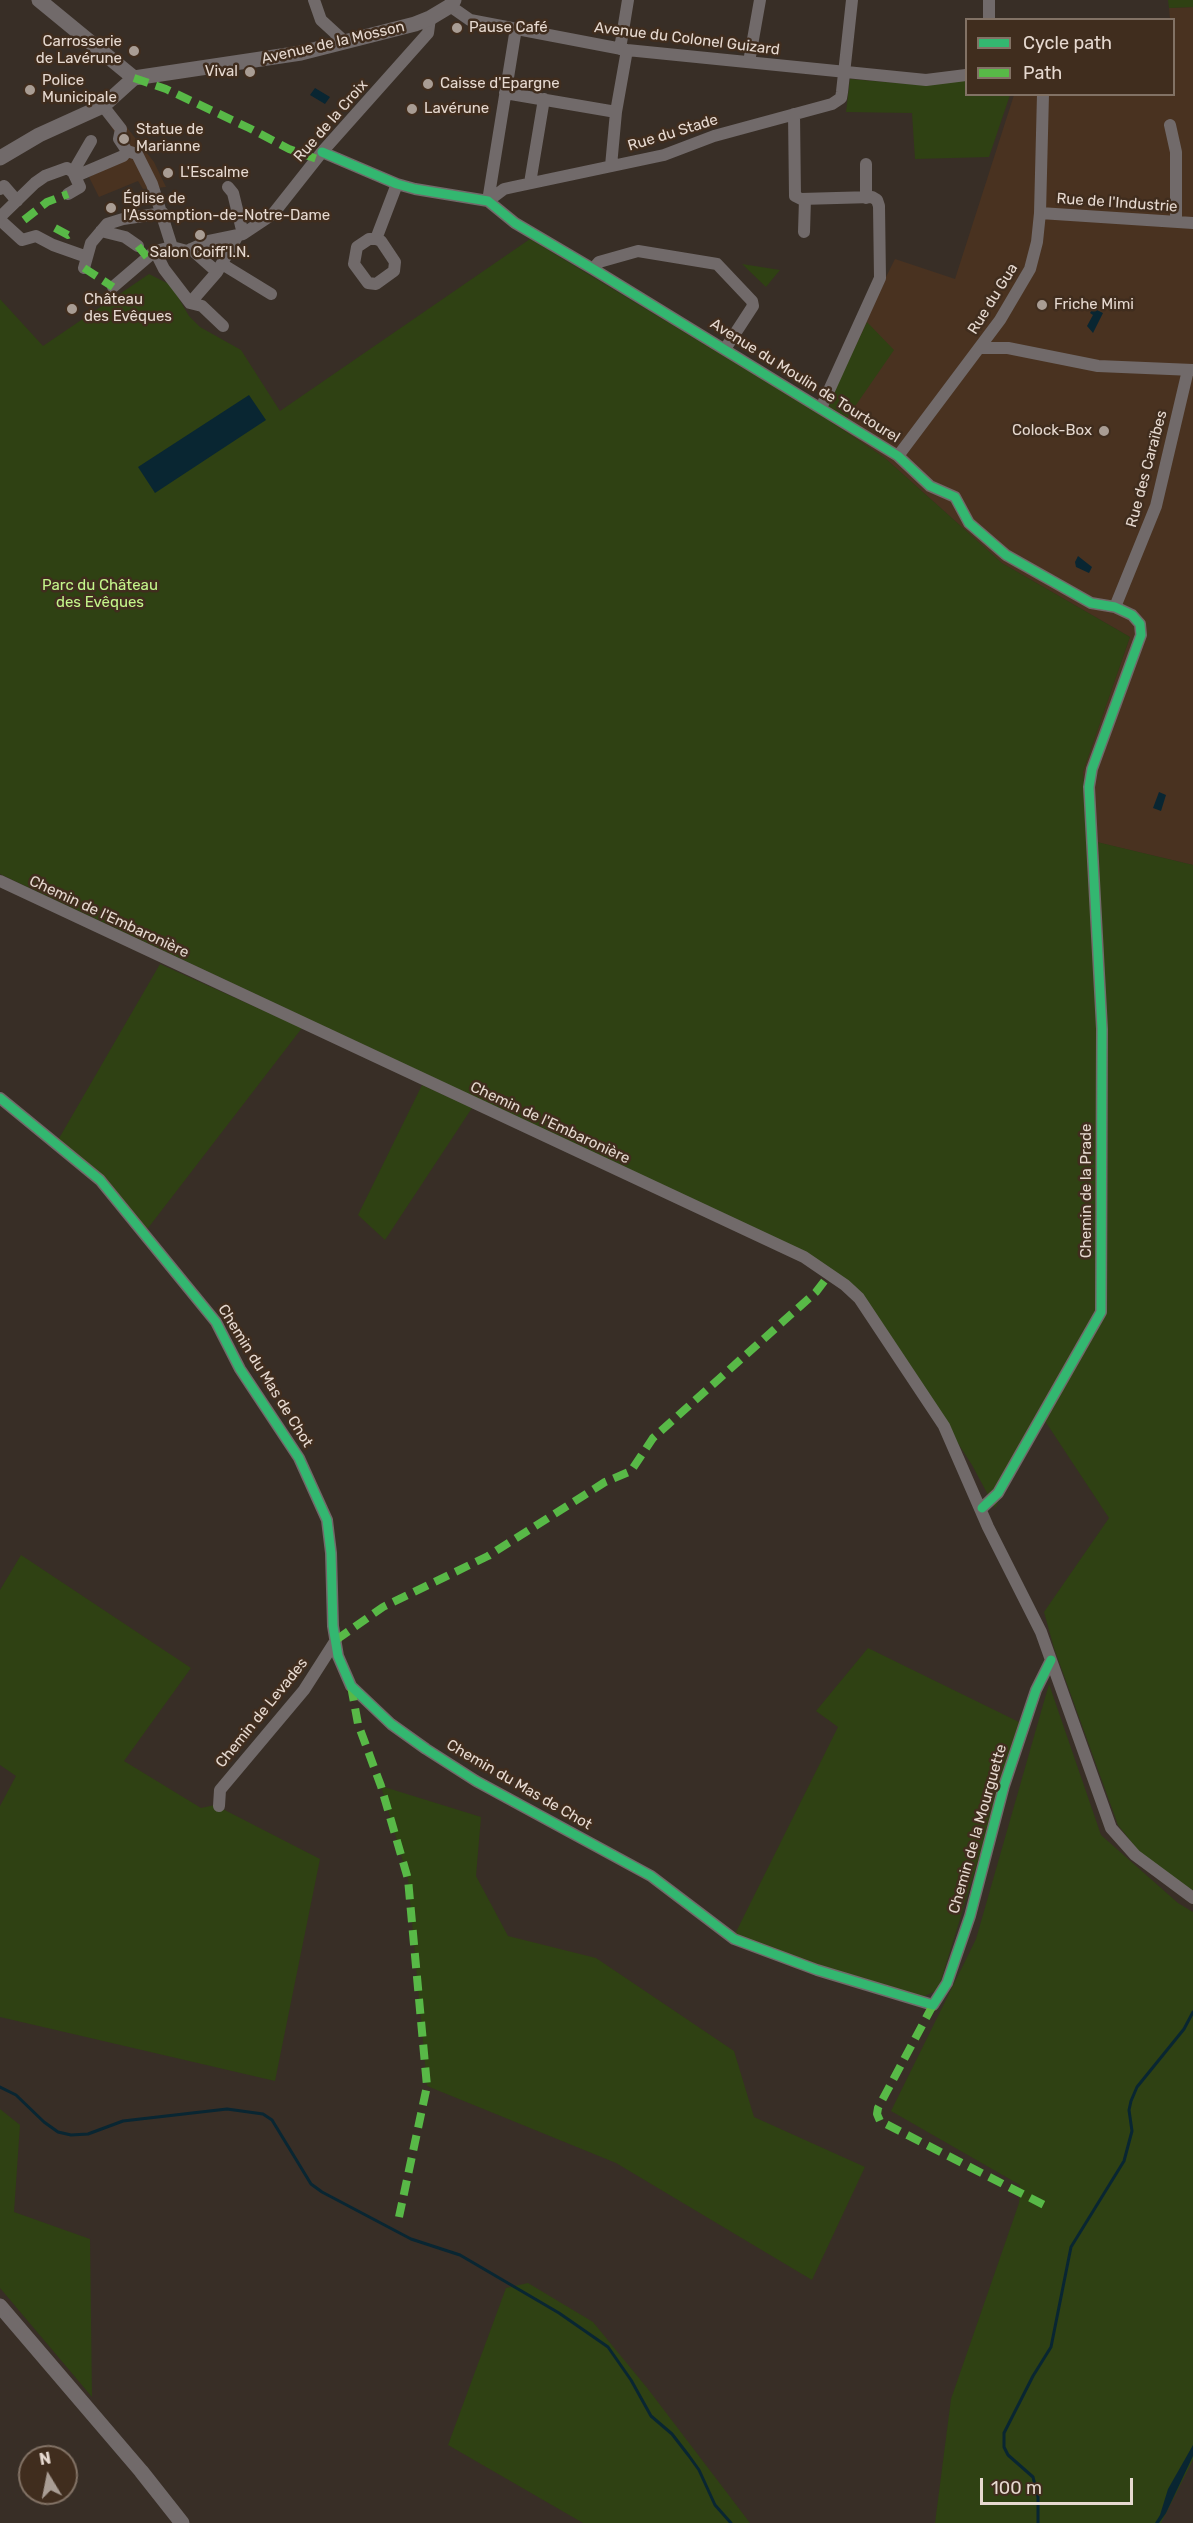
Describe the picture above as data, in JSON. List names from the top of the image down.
{
  "streets": {
    "street": [
      "Avenue du Colonel Guizard",
      "Avenue de la Mosson",
      "Rue de la Croix",
      "Rue du Stade",
      "Rue de l'Industrie",
      "Rue du Gua",
      "Avenue du Moulin de Tourtourel",
      "Rue des Caraïbes",
      "Chemin de l'Embaronière",
      "Chemin de la Prade",
      "Chemin du Mas de Chot",
      "Chemin de Levades",
      "Chemin de la Mourguette"
    ]
  },
  "crossings": [
    ["Avenue du Colonel Guizard", "Avenue de la Mosson"],
    ["Avenue du Colonel Guizard", "Rue du Stade"],
    ["Avenue de la Mosson", "Rue de la Croix"],
    ["Rue de la Croix", "Avenue du Moulin de Tourtourel"],
    ["Rue du Stade", "Avenue du Moulin de Tourtourel"],
    ["Rue de l'Industrie", "Rue du Gua"],
    ["Rue du Gua", "Avenue du Moulin de Tourtourel"],
    ["Avenue du Moulin de Tourtourel", "Rue des Caraïbes"],
    ["Avenue du Moulin de Tourtourel", "Chemin de la Prade"],
    ["Chemin de l'Embaronière", "Chemin de la Prade"],
    ["Chemin du Mas de Chot", "Chemin de Levades"],
    ["Chemin du Mas de Chot", "Chemin de la Mourguette"]
  ],
  "parks": ["Parc du Château des Evêques"],
  "places": [
    "Pause Café",
    "Carrosserie de Lavérune",
    "Vival",
    "Caisse d'Epargne",
    "Police Municipale",
    "Lavérune",
    "Statue de Marianne",
    "L'Escalme",
    "Église de l'Assomption-de-Notre-Dame",
    "Salon Coiff'I.N.",
    "Friche Mimi",
    "Château des Evêques",
    "Colock-Box"
  ],
  "legend": ["Cycle path", "Path"],
  "scale_bar": "100 m",
  "north": "top"
}
